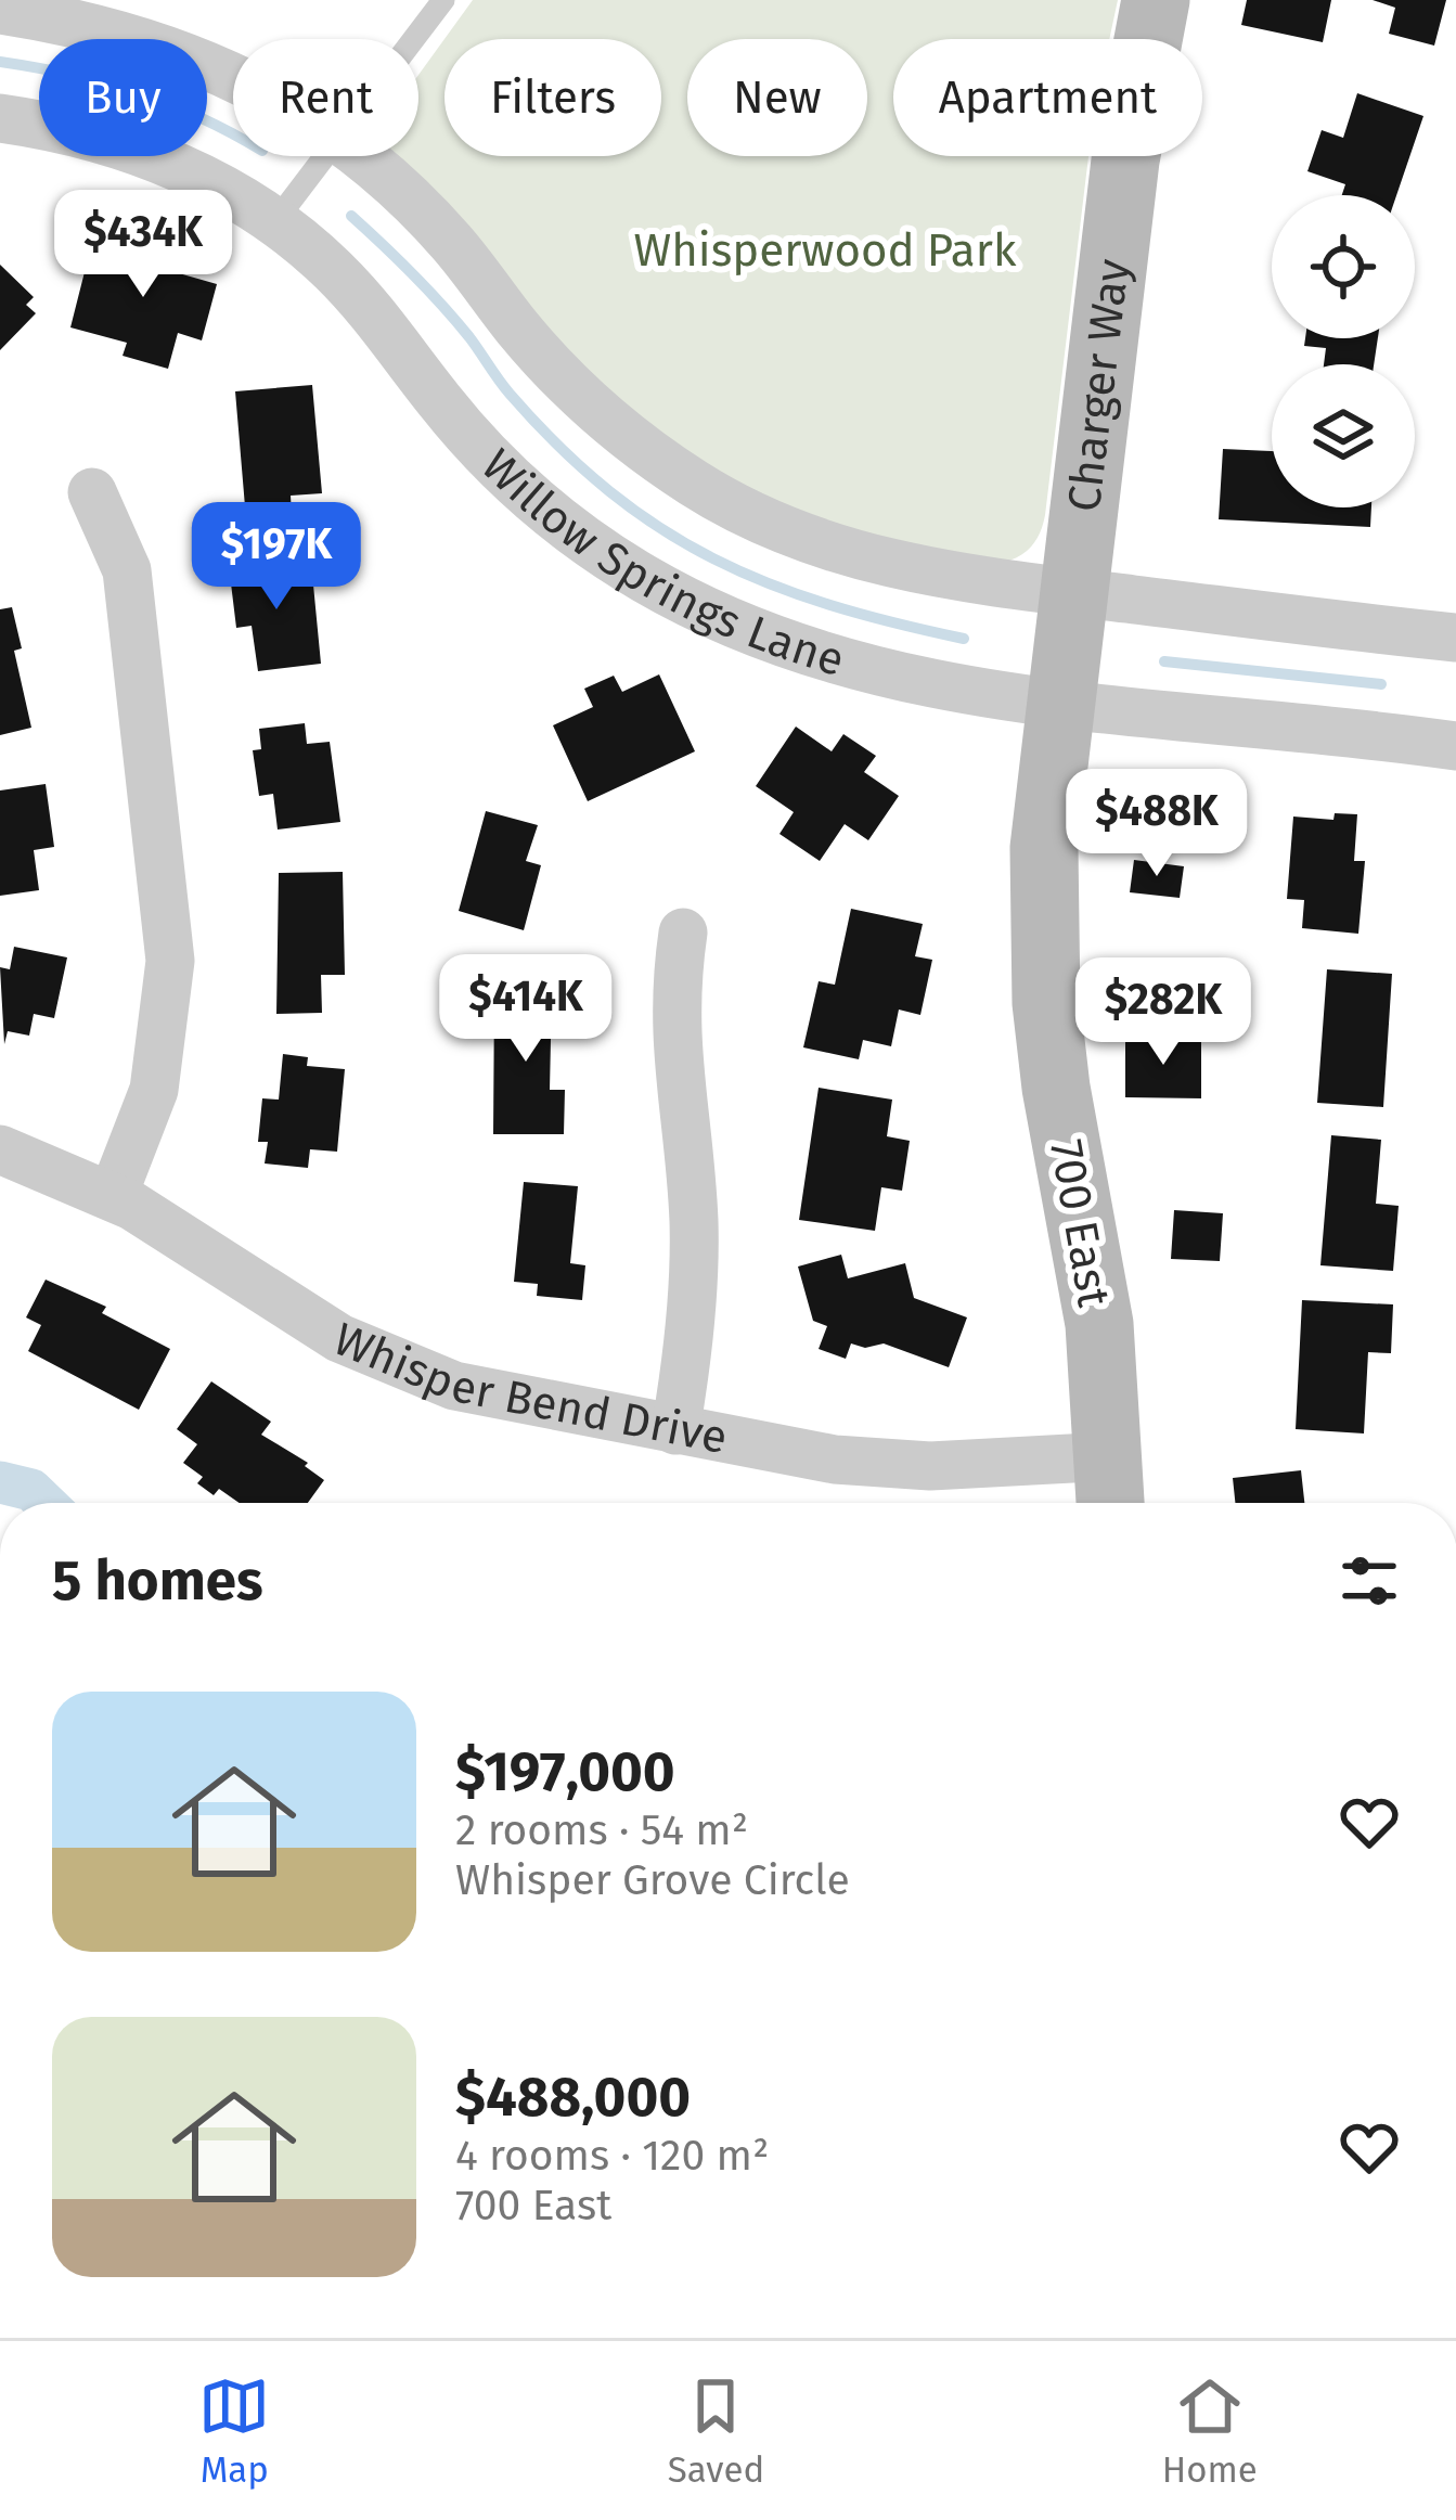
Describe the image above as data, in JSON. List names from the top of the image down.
{
  "streets": {
    "street": [
      "Charger Way",
      "Willow Springs Lane",
      "700 East",
      "Whisper Bend Drive"
    ]
  },
  "crossings": [
    ["Charger Way", "Willow Springs Lane"],
    ["Charger Way", "700 East"],
    ["700 East", "Whisper Bend Drive"]
  ],
  "parks": ["Whisperwood Park"],
  "page": {
    "chip": [
      "Buy",
      "Rent",
      "Filters",
      "New",
      "Apartment"
    ],
    "price": [
      "$434K",
      "$197K",
      "$488K",
      "$414K",
      "$282K"
    ],
    "heading": "5 homes",
    "list": [
      {
        "name": "$197,000",
        "note": "2 rooms · 54 m² · Whisper Grove Circle"
      },
      {
        "name": "$488,000",
        "note": "4 rooms · 120 m² · 700 East"
      }
    ],
    "tabs": ["Map", "Saved", "Home"]
  }
}
